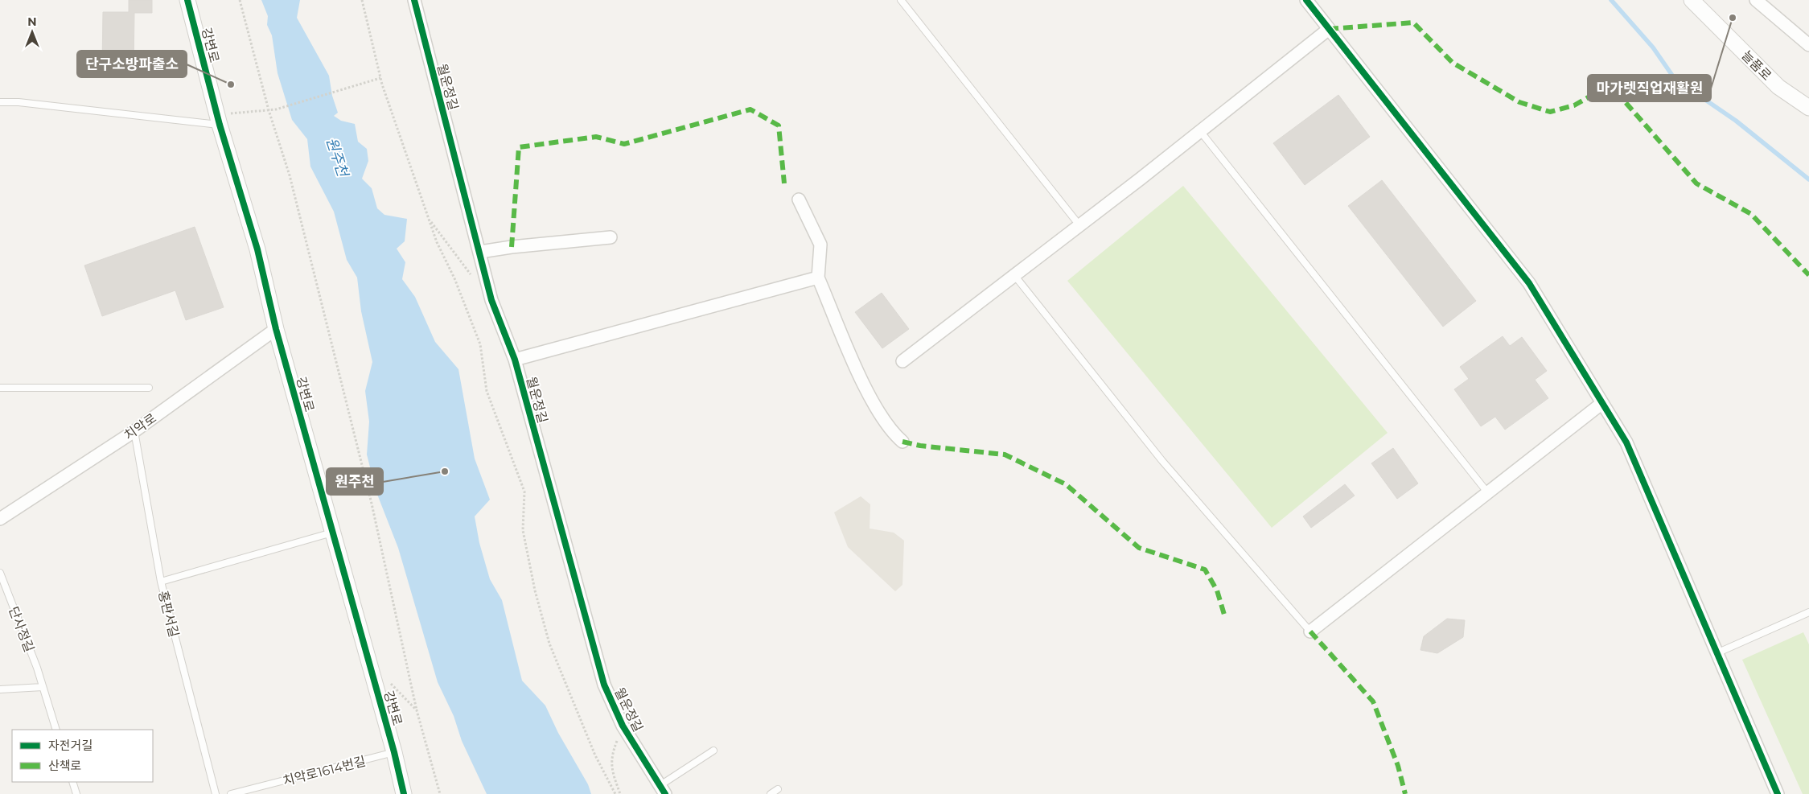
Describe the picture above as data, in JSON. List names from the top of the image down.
{
  "streets": {
    "street": [
      "강변로",
      "늘품로",
      "월운정길",
      "치악로"
    ],
    "lane": ["홍판서길", "단사정길", "치악로1614번길"]
  },
  "crossings": [
    ["강변로", "치악로"],
    ["강변로", "치악로1614번길"],
    ["치악로", "홍판서길"]
  ],
  "water": ["원주천"],
  "places": ["마가렛직업재활원", "단구소방파출소", "원주천"],
  "legend": ["자전거길", "산책로"],
  "north": "top"
}
